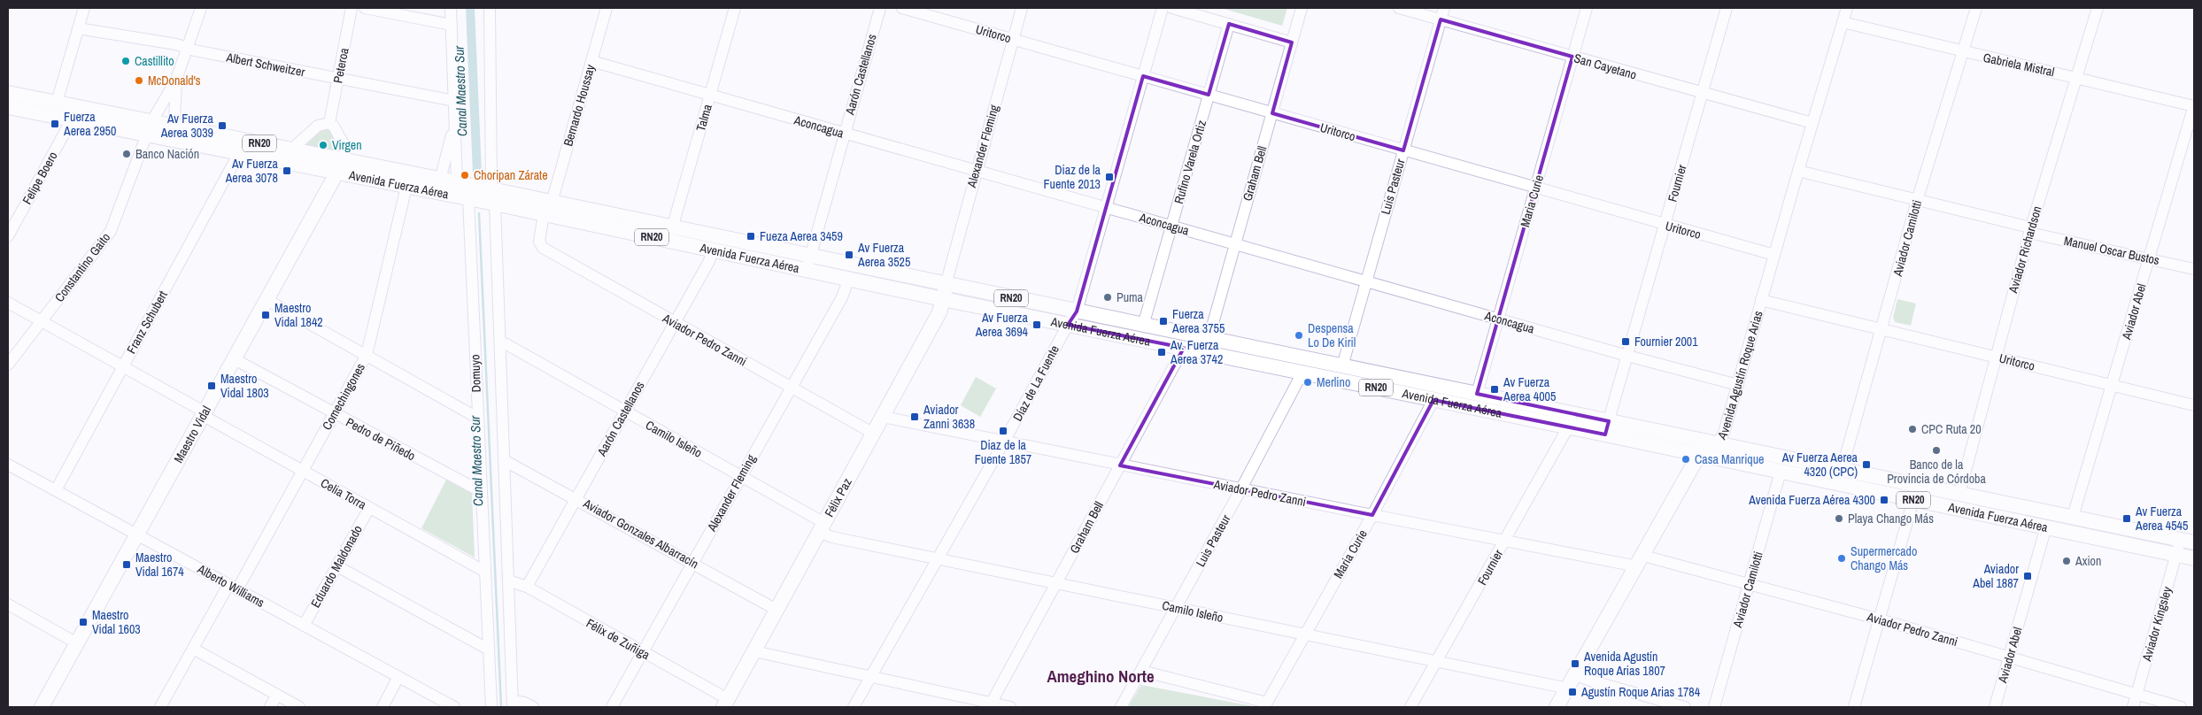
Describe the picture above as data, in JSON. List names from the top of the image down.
{
  "streets": {
    "main road": [
      "RN20",
      "Avenida Fuerza Aérea",
      "Avenida Agustín Roque Arias",
      "Maestro Vidal",
      "Félix Paz"
    ],
    "street": [
      "Uritorco",
      "Albert Schweitzer",
      "Gabriela Mistral",
      "Peteroa",
      "San Cayetano",
      "Aarón Castellanos",
      "Bernardo Houssay",
      "Talma",
      "Aconcagua",
      "Alexander Fleming",
      "Rufino Varela Ortiz",
      "Graham Bell",
      "Felipe Boero",
      "Fournier",
      "Luis Pasteur",
      "Maria Curie",
      "Aviador Camilotti",
      "Aviador Richardson",
      "Manuel Oscar Bustos",
      "Constantino Gaito",
      "Aviador Abel",
      "Franz Schubert",
      "Aviador Pedro Zanni",
      "Domuyo",
      "Díaz de La Fuente",
      "Comechingones",
      "Pedro de Piñedo",
      "Camilo Isleño",
      "Celia Torra",
      "Aviador Gonzales Albarracín",
      "Eduardo Maldonado",
      "Alberto Williams",
      "Aviador Kingsley",
      "Félix de Zuñiga"
    ]
  },
  "crossings": [
    ["Uritorco", "Alexander Fleming"],
    ["Uritorco", "Rufino Varela Ortiz"],
    ["Uritorco", "Graham Bell"],
    ["Uritorco", "Fournier"],
    ["Uritorco", "Luis Pasteur"],
    ["Uritorco", "Maria Curie"],
    ["Uritorco", "Aviador Camilotti"],
    ["Uritorco", "Aviador Richardson"],
    ["Uritorco", "Aviador Abel"],
    ["Uritorco", "Avenida Agustín Roque Arias"],
    ["Uritorco", "Díaz de La Fuente"],
    ["Albert Schweitzer", "Peteroa"],
    ["Gabriela Mistral", "Aviador Camilotti"],
    ["Gabriela Mistral", "Aviador Richardson"],
    ["Gabriela Mistral", "Aviador Abel"],
    ["Gabriela Mistral", "Avenida Agustín Roque Arias"],
    ["San Cayetano", "Fournier"],
    ["San Cayetano", "Luis Pasteur"],
    ["San Cayetano", "Maria Curie"],
    ["San Cayetano", "Avenida Agustín Roque Arias"],
    ["Aarón Castellanos", "Aconcagua"],
    ["Aarón Castellanos", "Avenida Fuerza Aérea"],
    ["Aarón Castellanos", "Aviador Pedro Zanni"],
    ["Aarón Castellanos", "Camilo Isleño"],
    ["Aarón Castellanos", "Aviador Gonzales Albarracín"],
    ["Aarón Castellanos", "Félix de Zuñiga"],
    ["Bernardo Houssay", "Aconcagua"],
    ["Bernardo Houssay", "Avenida Fuerza Aérea"],
    ["Bernardo Houssay", "Aviador Pedro Zanni"],
    ["Talma", "Aconcagua"],
    ["Talma", "Avenida Fuerza Aérea"],
    ["Aconcagua", "Alexander Fleming"],
    ["Aconcagua", "Rufino Varela Ortiz"],
    ["Aconcagua", "Graham Bell"],
    ["Aconcagua", "Fournier"],
    ["Aconcagua", "Luis Pasteur"],
    ["Aconcagua", "Maria Curie"],
    ["Aconcagua", "Avenida Agustín Roque Arias"],
    ["Aconcagua", "Díaz de La Fuente"],
    ["Alexander Fleming", "Avenida Fuerza Aérea"],
    ["Alexander Fleming", "Aviador Pedro Zanni"],
    ["Alexander Fleming", "Camilo Isleño"],
    ["Alexander Fleming", "Félix Paz"],
    ["Alexander Fleming", "Aviador Gonzales Albarracín"],
    ["Alexander Fleming", "Félix de Zuñiga"],
    ["Rufino Varela Ortiz", "Avenida Fuerza Aérea"],
    ["Graham Bell", "Avenida Fuerza Aérea"],
    ["Graham Bell", "Aviador Pedro Zanni"],
    ["Graham Bell", "Camilo Isleño"],
    ["Felipe Boero", "Avenida Fuerza Aérea"],
    ["Fournier", "Avenida Fuerza Aérea"],
    ["Fournier", "Aviador Pedro Zanni"],
    ["Fournier", "Camilo Isleño"],
    ["Avenida Fuerza Aérea", "Luis Pasteur"],
    ["Avenida Fuerza Aérea", "Maria Curie"],
    ["Avenida Fuerza Aérea", "Aviador Camilotti"],
    ["Avenida Fuerza Aérea", "Aviador Richardson"],
    ["Avenida Fuerza Aérea", "Constantino Gaito"],
    ["Avenida Fuerza Aérea", "Aviador Abel"],
    ["Avenida Fuerza Aérea", "Franz Schubert"],
    ["Avenida Fuerza Aérea", "Domuyo"],
    ["Avenida Fuerza Aérea", "Avenida Agustín Roque Arias"],
    ["Avenida Fuerza Aérea", "Díaz de La Fuente"],
    ["Avenida Fuerza Aérea", "Comechingones"],
    ["Avenida Fuerza Aérea", "Maestro Vidal"],
    ["Avenida Fuerza Aérea", "Félix Paz"],
    ["Avenida Fuerza Aérea", "Aviador Kingsley"],
    ["Luis Pasteur", "Aviador Pedro Zanni"],
    ["Luis Pasteur", "Camilo Isleño"],
    ["Maria Curie", "Aviador Pedro Zanni"],
    ["Maria Curie", "Camilo Isleño"],
    ["Aviador Camilotti", "Manuel Oscar Bustos"],
    ["Aviador Camilotti", "Aviador Pedro Zanni"],
    ["Aviador Richardson", "Manuel Oscar Bustos"],
    ["Manuel Oscar Bustos", "Aviador Abel"],
    ["Manuel Oscar Bustos", "Avenida Agustín Roque Arias"],
    ["Constantino Gaito", "Celia Torra"],
    ["Aviador Abel", "Aviador Pedro Zanni"],
    ["Franz Schubert", "Celia Torra"],
    ["Franz Schubert", "Alberto Williams"],
    ["Aviador Pedro Zanni", "Avenida Agustín Roque Arias"],
    ["Aviador Pedro Zanni", "Díaz de La Fuente"],
    ["Aviador Pedro Zanni", "Félix Paz"],
    ["Aviador Pedro Zanni", "Aviador Kingsley"],
    ["Domuyo", "Pedro de Piñedo"],
    ["Domuyo", "Celia Torra"],
    ["Avenida Agustín Roque Arias", "Camilo Isleño"],
    ["Díaz de La Fuente", "Camilo Isleño"],
    ["Comechingones", "Pedro de Piñedo"],
    ["Comechingones", "Celia Torra"],
    ["Comechingones", "Alberto Williams"],
    ["Maestro Vidal", "Pedro de Piñedo"],
    ["Maestro Vidal", "Celia Torra"],
    ["Maestro Vidal", "Alberto Williams"],
    ["Camilo Isleño", "Félix Paz"],
    ["Celia Torra", "Eduardo Maldonado"],
    ["Félix Paz", "Aviador Gonzales Albarracín"],
    ["Félix Paz", "Félix de Zuñiga"],
    ["Eduardo Maldonado", "Alberto Williams"]
  ],
  "districts": ["Ameghino Norte"],
  "water": ["Canal Maestro Sur"],
  "places": {
    "other": [
      "Castillito",
      "McDonald's",
      "Virgen",
      "Banco Nación",
      "Choripan Zárate",
      "Puma",
      "Despensa Lo De Kiril",
      "Merlino",
      "CPC Ruta 20",
      "Banco de la Provincia de Córdoba",
      "Casa Manrique",
      "Playa Chango Más",
      "Supermercado Chango Más",
      "Axion"
    ],
    "transit": [
      "Fuerza Aerea 2950",
      "Av Fuerza Aerea 3039",
      "Av Fuerza Aerea 3078",
      "Diaz de la Fuente 2013",
      "Fueza Aerea 3459",
      "Av Fuerza Aerea 3525",
      "Maestro Vidal 1842",
      "Fuerza Aerea 3755",
      "Av Fuerza Aerea 3694",
      "Fournier 2001",
      "Av. Fuerza Aerea 3742",
      "Maestro Vidal 1803",
      "Av Fuerza Aerea 4005",
      "Aviador Zanni 3638",
      "Diaz de la Fuente 1857",
      "Av Fuerza Aerea 4320 (CPC)",
      "Avenida Fuerza Aérea 4300",
      "Av Fuerza Aerea 4545",
      "Maestro Vidal 1674",
      "Aviador Abel 1887",
      "Maestro Vidal 1603",
      "Avenida Agustín Roque Arias 1807",
      "Agustín Roque Arias 1784"
    ]
  }
}
